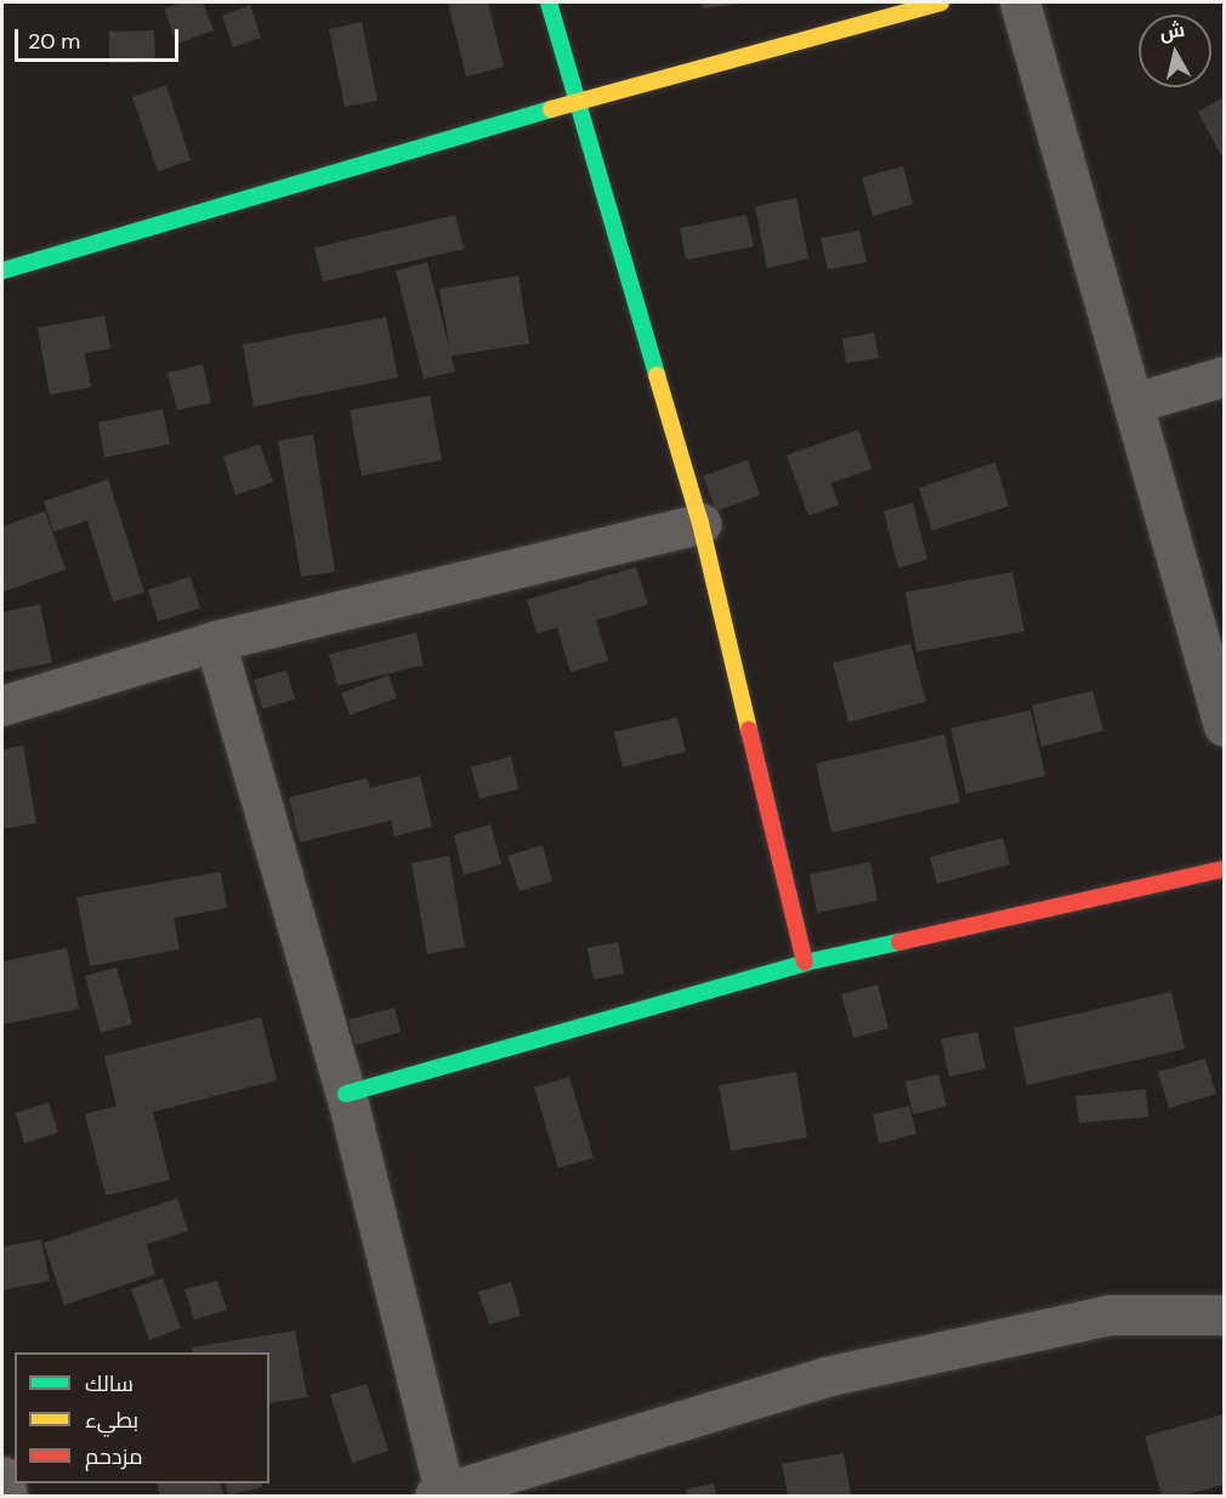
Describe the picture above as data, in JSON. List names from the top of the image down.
{
  "legend": ["سالك", "بطيء", "مزدحم"],
  "scale_bar": "20 m",
  "north": "top"
}
